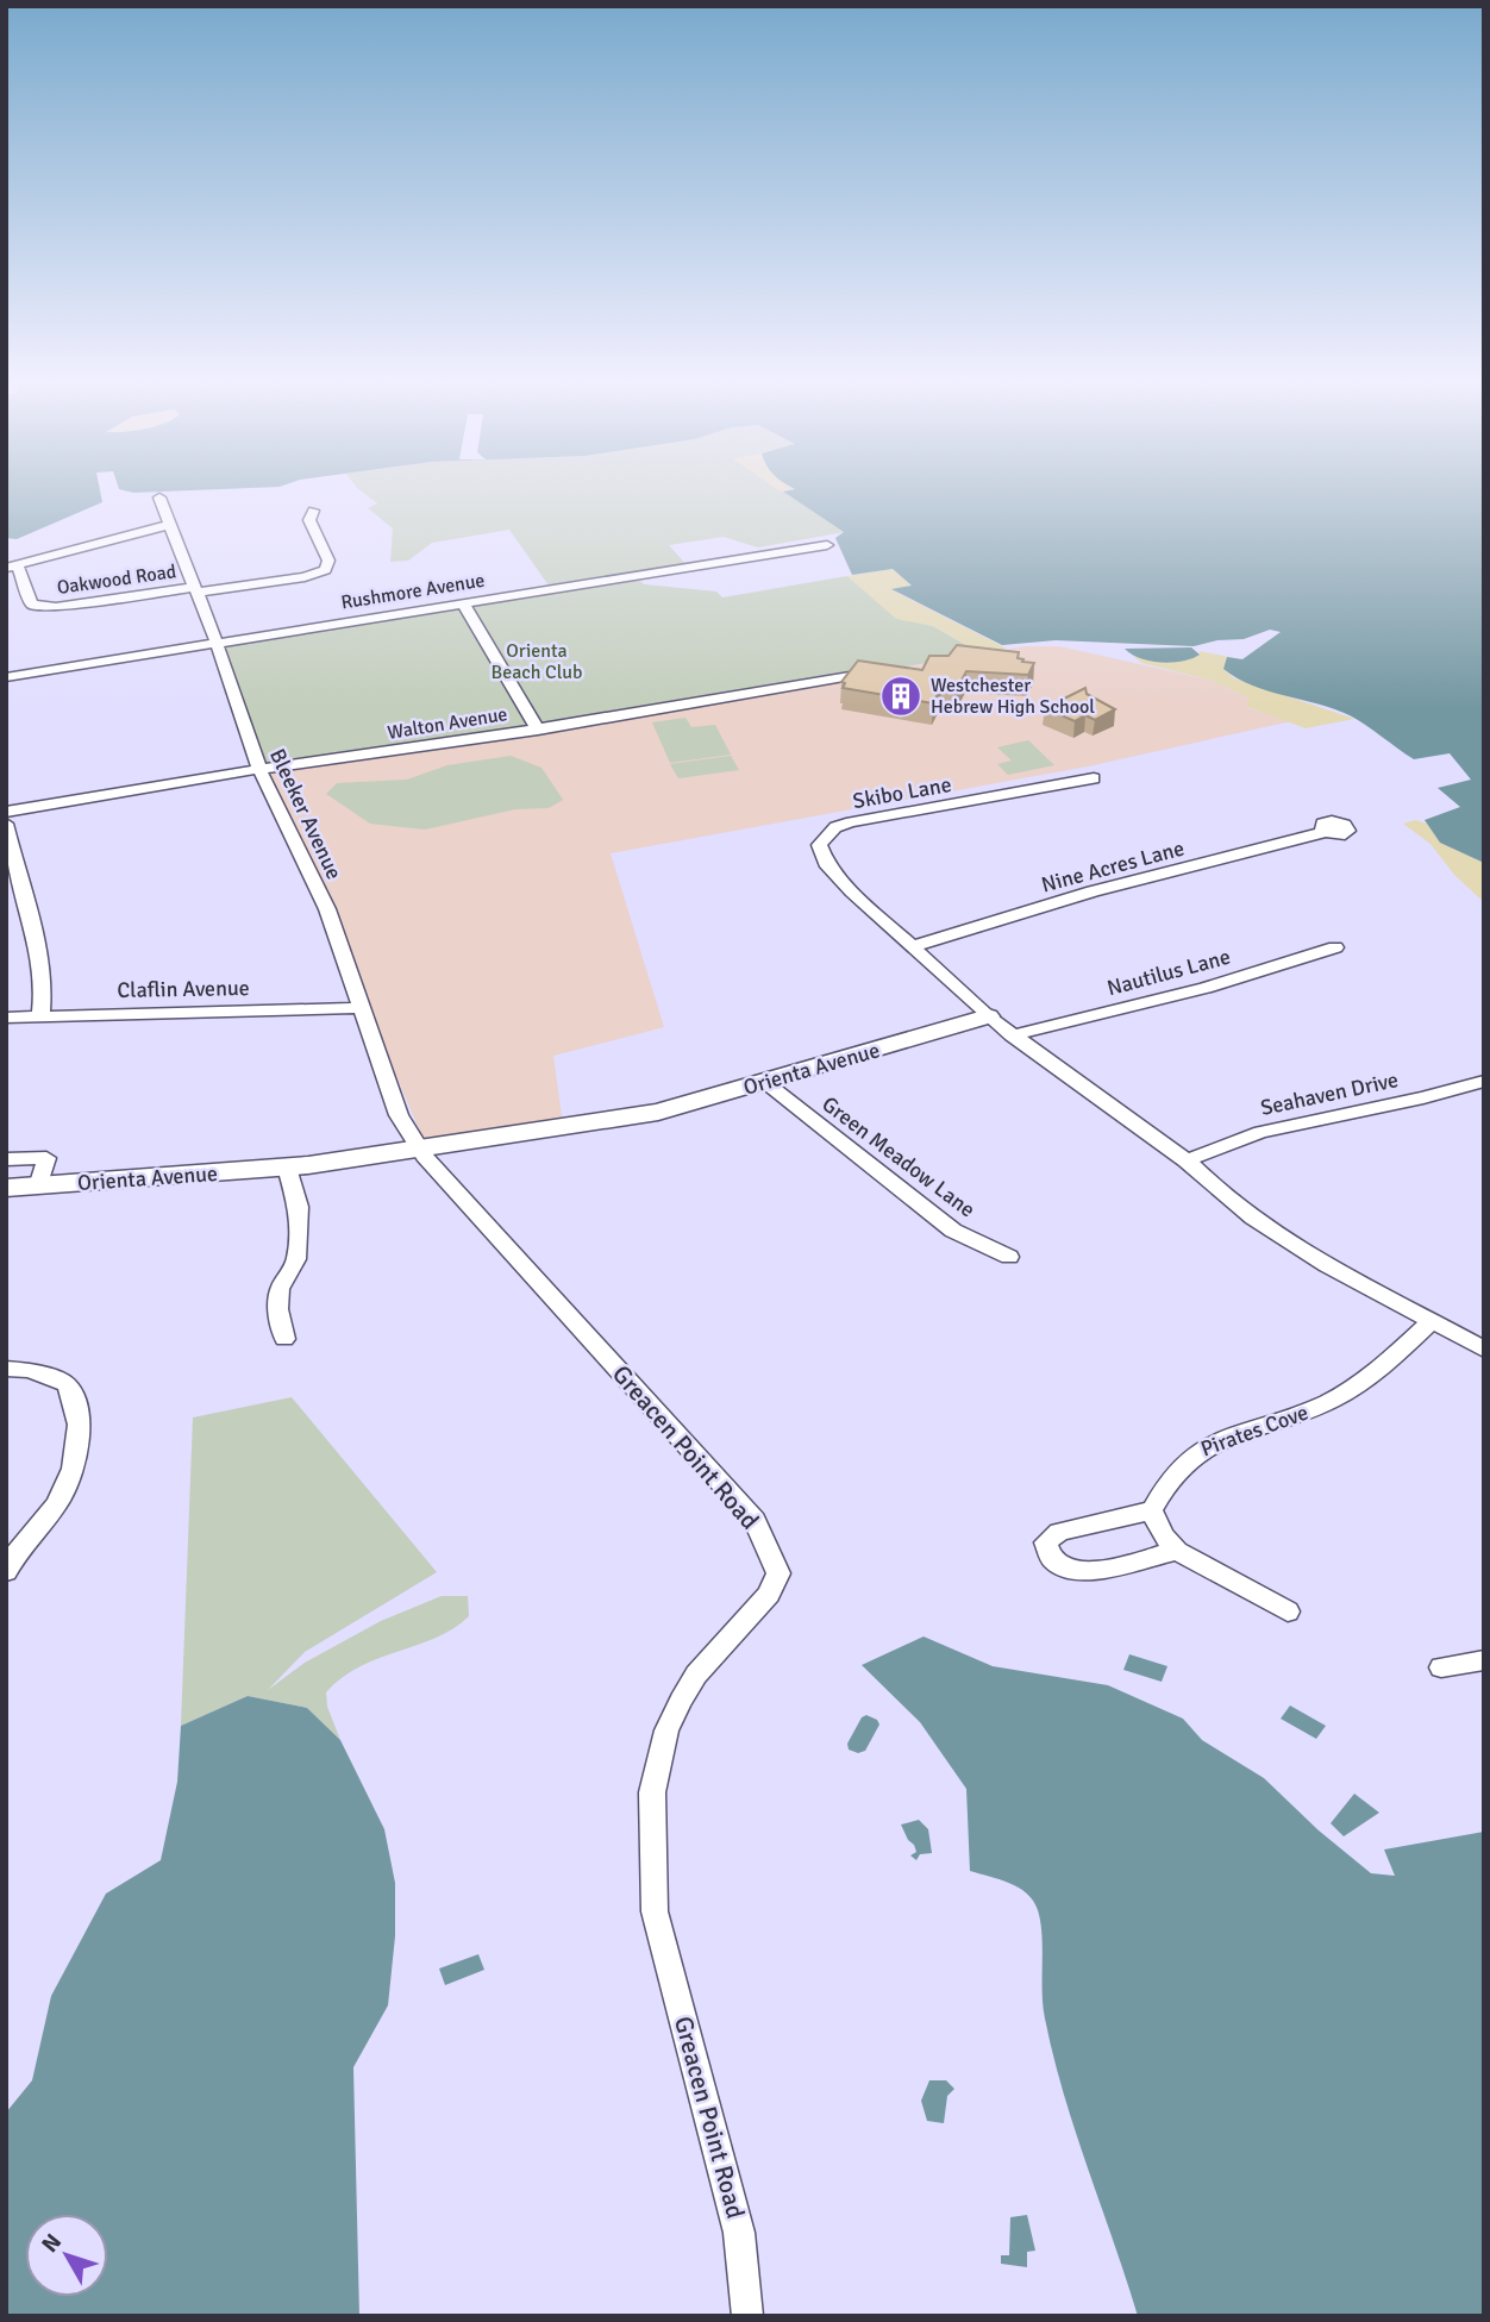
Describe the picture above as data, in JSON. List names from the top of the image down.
{
  "streets": {
    "street": [
      "Oakwood Road",
      "Rushmore Avenue",
      "Walton Avenue",
      "Skibo Lane",
      "Bleeker Avenue",
      "Nine Acres Lane",
      "Nautilus Lane",
      "Claflin Avenue",
      "Orienta Avenue",
      "Seahaven Drive",
      "Green Meadow Lane",
      "Pirates Cove",
      "Greacen Point Road"
    ]
  },
  "crossings": [
    ["Oakwood Road", "Bleeker Avenue"],
    ["Rushmore Avenue", "Bleeker Avenue"],
    ["Walton Avenue", "Bleeker Avenue"],
    ["Skibo Lane", "Nine Acres Lane"],
    ["Skibo Lane", "Orienta Avenue"],
    ["Bleeker Avenue", "Claflin Avenue"],
    ["Bleeker Avenue", "Orienta Avenue"],
    ["Bleeker Avenue", "Greacen Point Road"],
    ["Orienta Avenue", "Green Meadow Lane"],
    ["Orienta Avenue", "Greacen Point Road"]
  ],
  "parks": ["Orienta Beach Club"],
  "places": {
    "building": ["Westchester Hebrew High School"]
  },
  "north": "top left"
}
